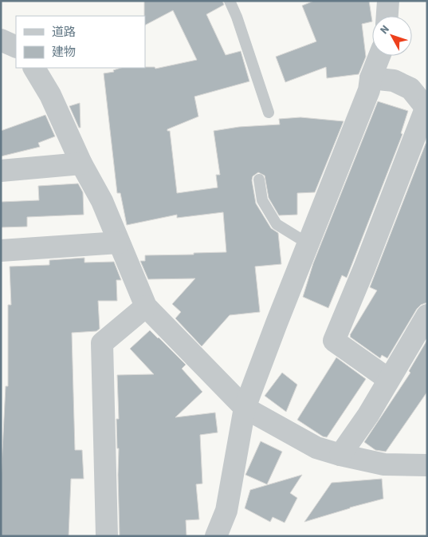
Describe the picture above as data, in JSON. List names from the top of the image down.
{
  "legend": ["道路", "建物"],
  "north": "top left"
}
